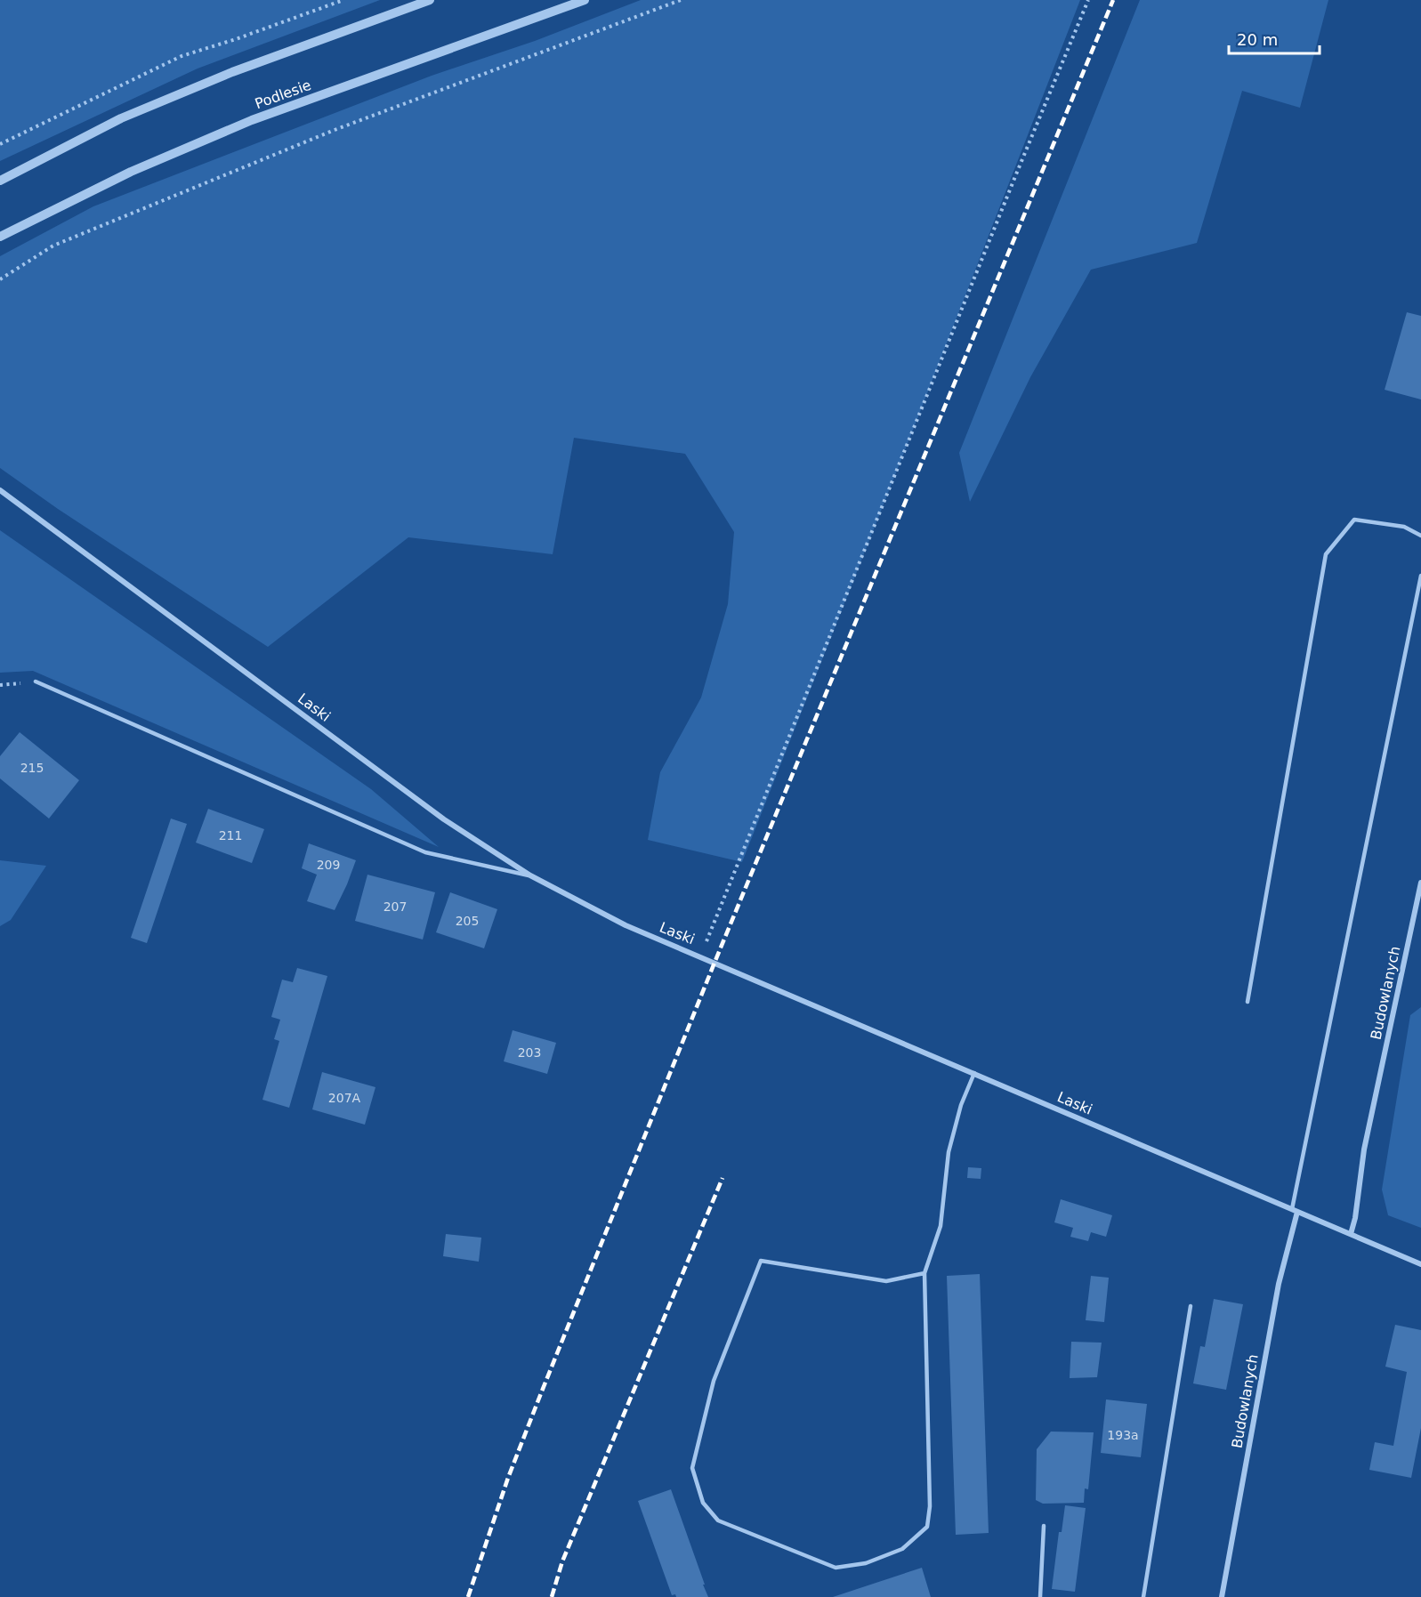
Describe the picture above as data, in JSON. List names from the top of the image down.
{
  "streets": {
    "street": ["Podlesie", "Laski", "Budowlanych"]
  },
  "crossings": [
    ["Laski", "Budowlanych"]
  ],
  "house_numbers": [
    "215",
    "211",
    "209",
    "207",
    "205",
    "203",
    "207A",
    "193a"
  ],
  "scale_bar": "20 m"
}
